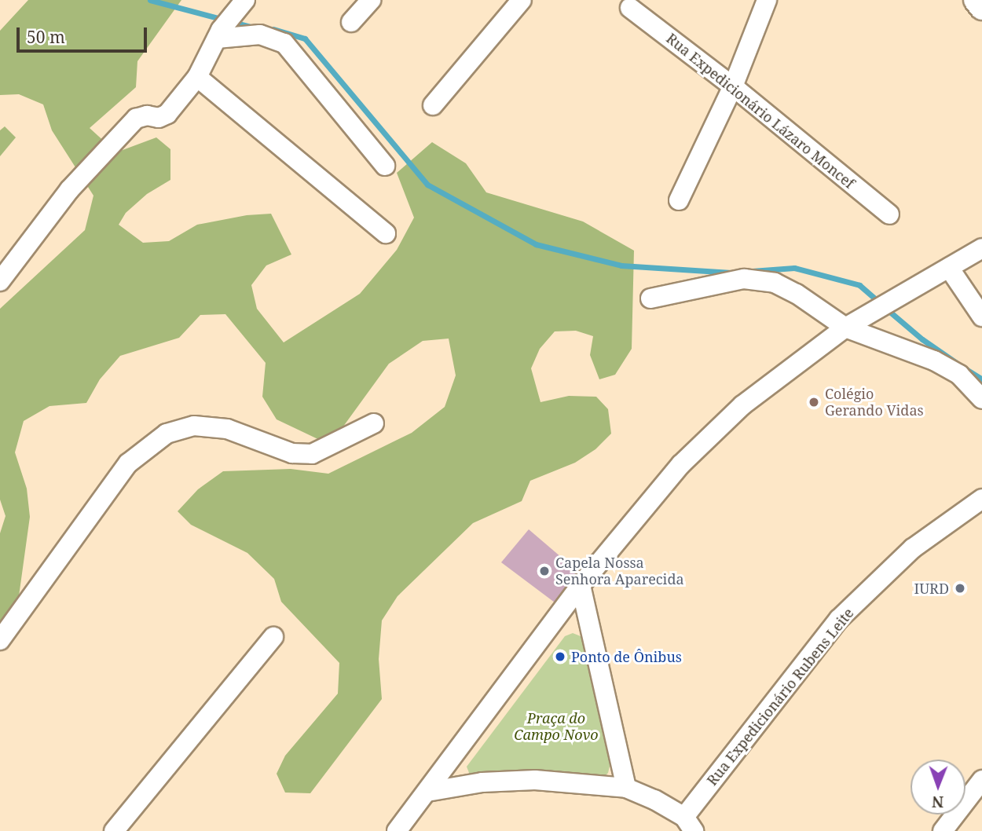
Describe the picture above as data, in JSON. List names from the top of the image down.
{
  "streets": {
    "street": ["Rua Expedicionário Lázaro Moncef", "Rua Expedicionário Rubens Leite"]
  },
  "parks": ["Praça do Campo Novo"],
  "places": [
    "Colégio Gerando Vidas",
    "Capela Nossa Senhora Aparecida",
    "IURD",
    "Ponto de Ônibus"
  ],
  "scale_bar": "50 m",
  "north": "bottom"
}
